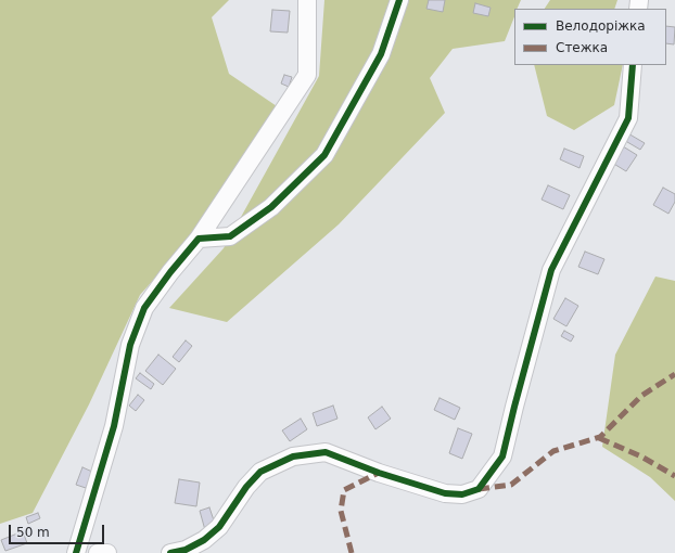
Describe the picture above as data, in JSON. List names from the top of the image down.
{
  "legend": ["Велодоріжка", "Стежка"],
  "scale_bar": "50 m"
}
